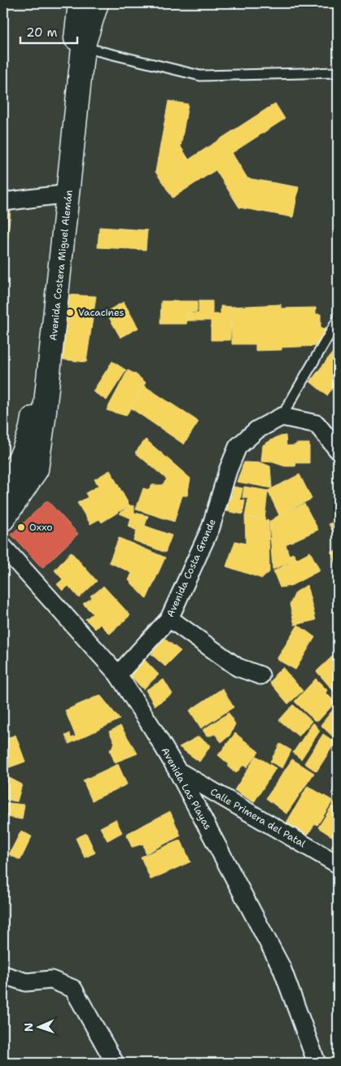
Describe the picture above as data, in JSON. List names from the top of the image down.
{
  "streets": {
    "main road": ["Avenida Costera Miguel Alemán"],
    "street": ["Avenida Costa Grande", "Avenida Las Playas", "Calle Primera del Patal"]
  },
  "crossings": [
    ["Avenida Costa Grande", "Avenida Las Playas"],
    ["Avenida Las Playas", "Calle Primera del Patal"]
  ],
  "places": ["Vacacines", "Oxxo"],
  "scale_bar": "20 m",
  "north": "left"
}
